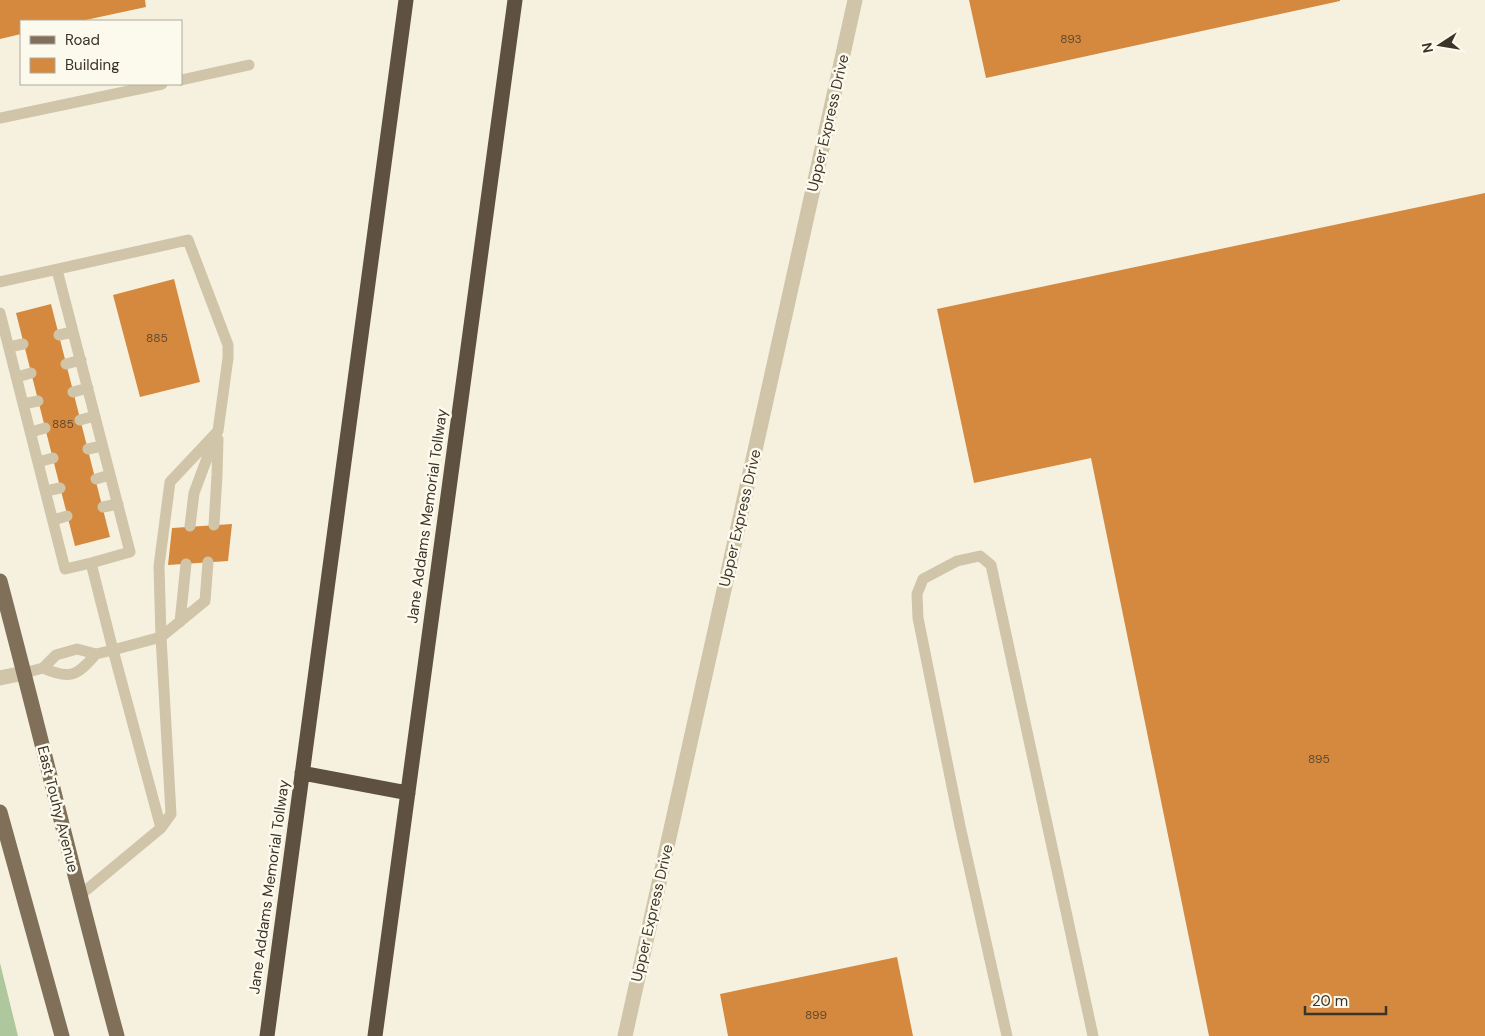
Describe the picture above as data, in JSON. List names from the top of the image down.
{
  "streets": {
    "highway": ["Jane Addams Memorial Tollway"],
    "main road": ["East Touhy Avenue"],
    "street": ["Upper Express Drive"]
  },
  "house_numbers": [
    "893",
    "885",
    "885",
    "895",
    "899"
  ],
  "legend": ["Road", "Building"],
  "scale_bar": "20 m",
  "north": "left"
}
